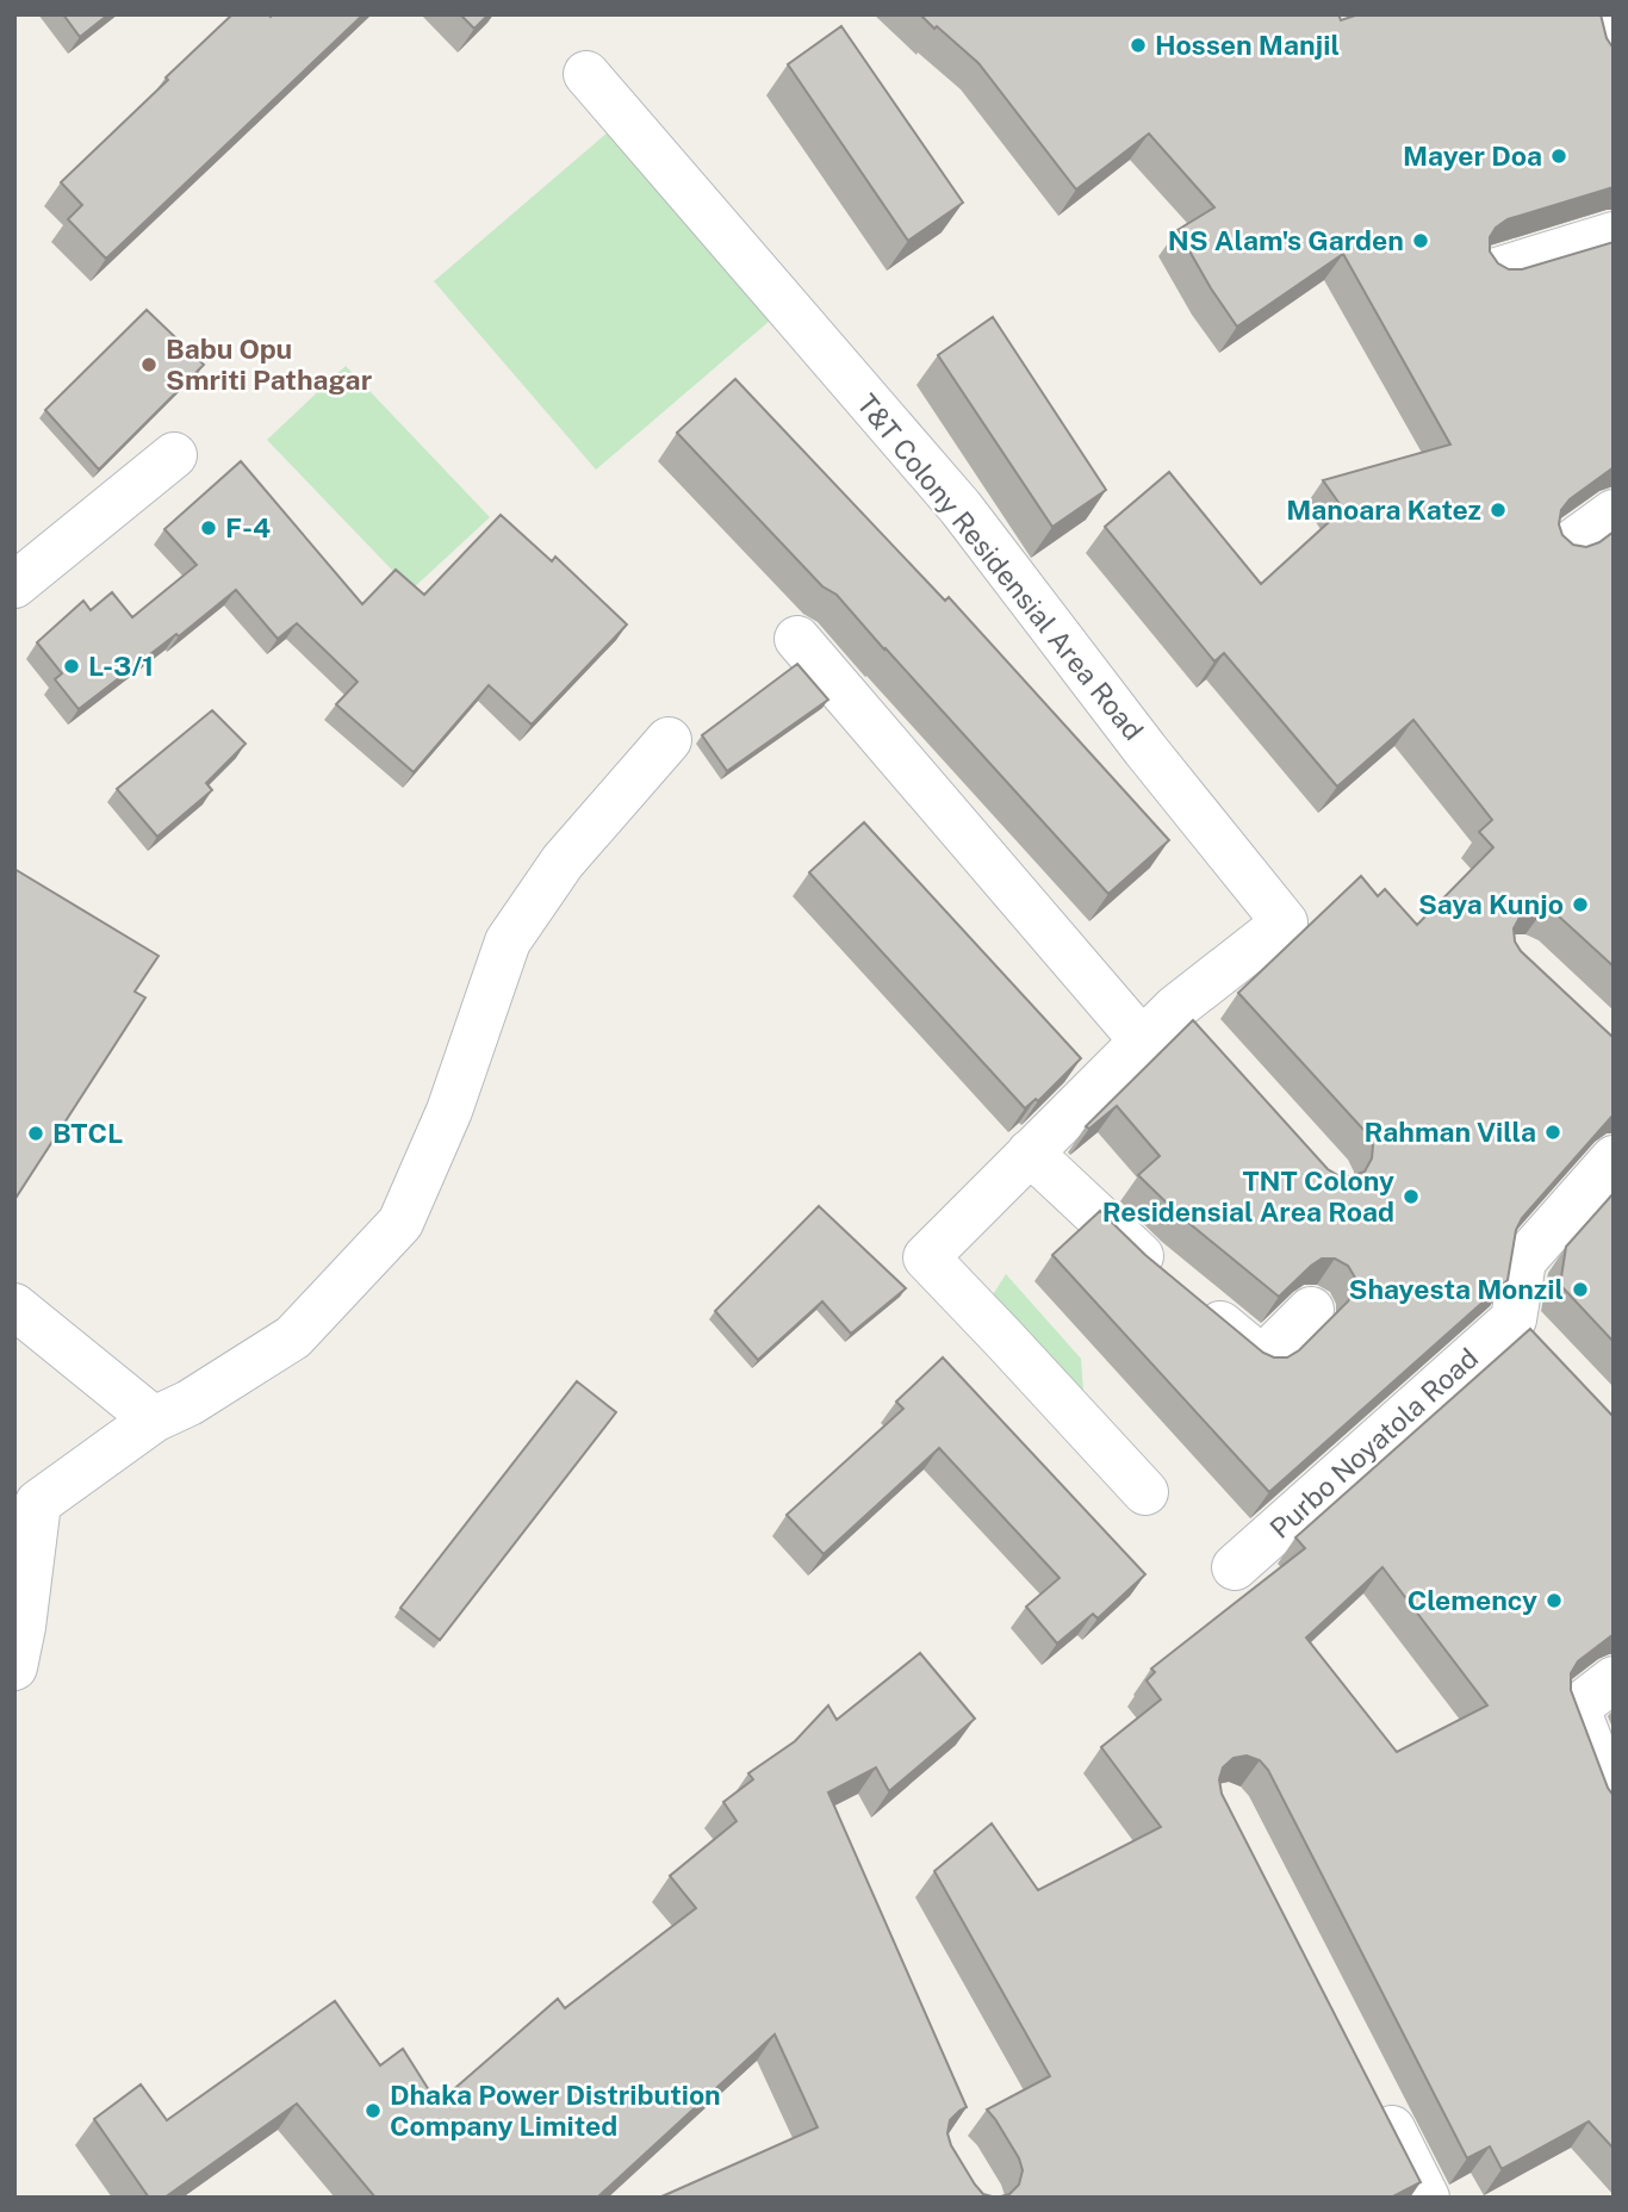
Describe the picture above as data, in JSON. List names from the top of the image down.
{
  "streets": {
    "street": ["T&T Colony Residensial Area Road", "Purbo Noyatola Road"]
  },
  "places": [
    "Hossen Manjil",
    "Mayer Doa",
    "NS Alam's Garden",
    "Babu Opu Smriti Pathagar",
    "Manoara Katez",
    "F-4",
    "L-3/1",
    "Saya Kunjo",
    "Rahman Villa",
    "BTCL",
    "TNT Colony Residensial Area Road",
    "Shayesta Monzil",
    "Clemency",
    "Dhaka Power Distribution Company Limited"
  ]
}
